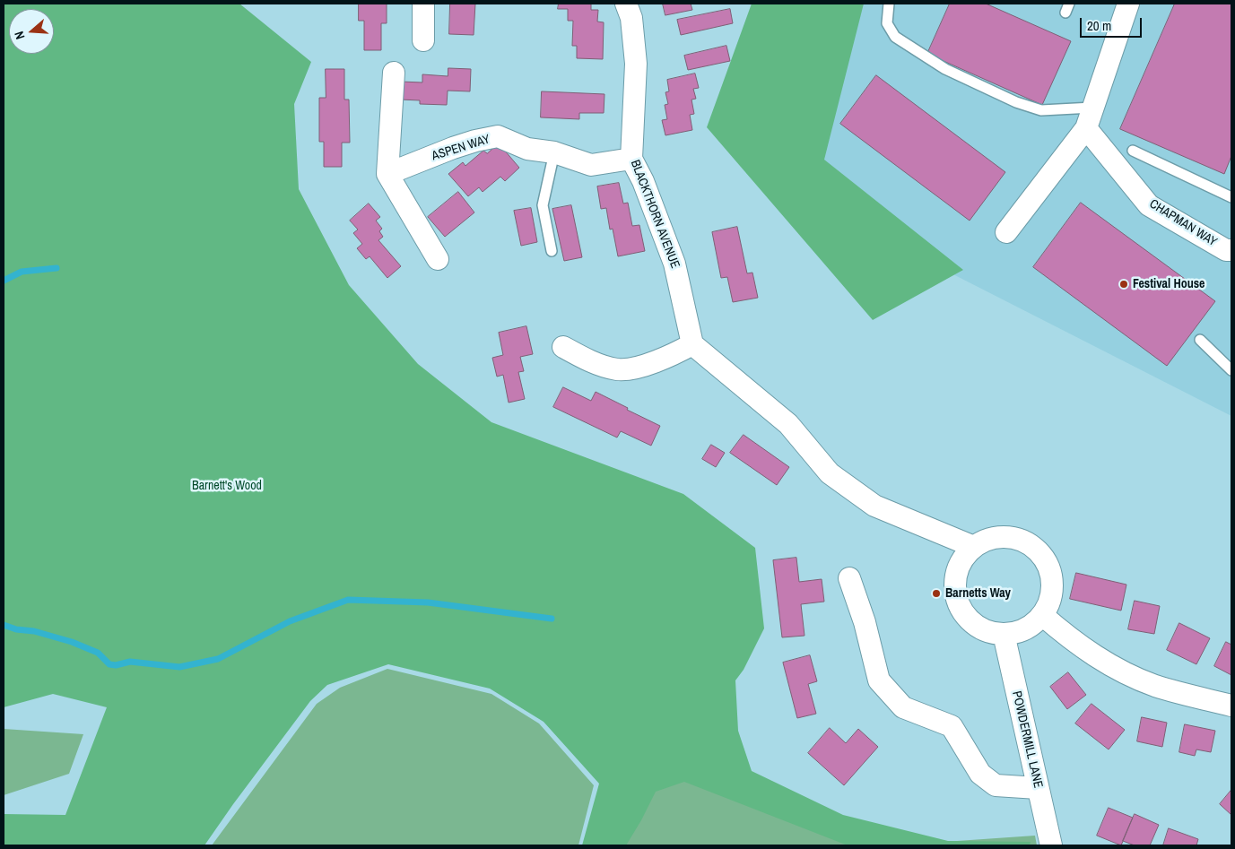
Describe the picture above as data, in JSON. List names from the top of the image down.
{
  "streets": {
    "street": [
      "ASPEN WAY",
      "BLACKTHORN AVENUE",
      "CHAPMAN WAY",
      "POWDERMILL LANE"
    ]
  },
  "crossings": [
    ["ASPEN WAY", "BLACKTHORN AVENUE"]
  ],
  "parks": ["Barnett's Wood"],
  "places": ["Festival House", "Barnetts Way"],
  "scale_bar": "20 m",
  "north": "left"
}
